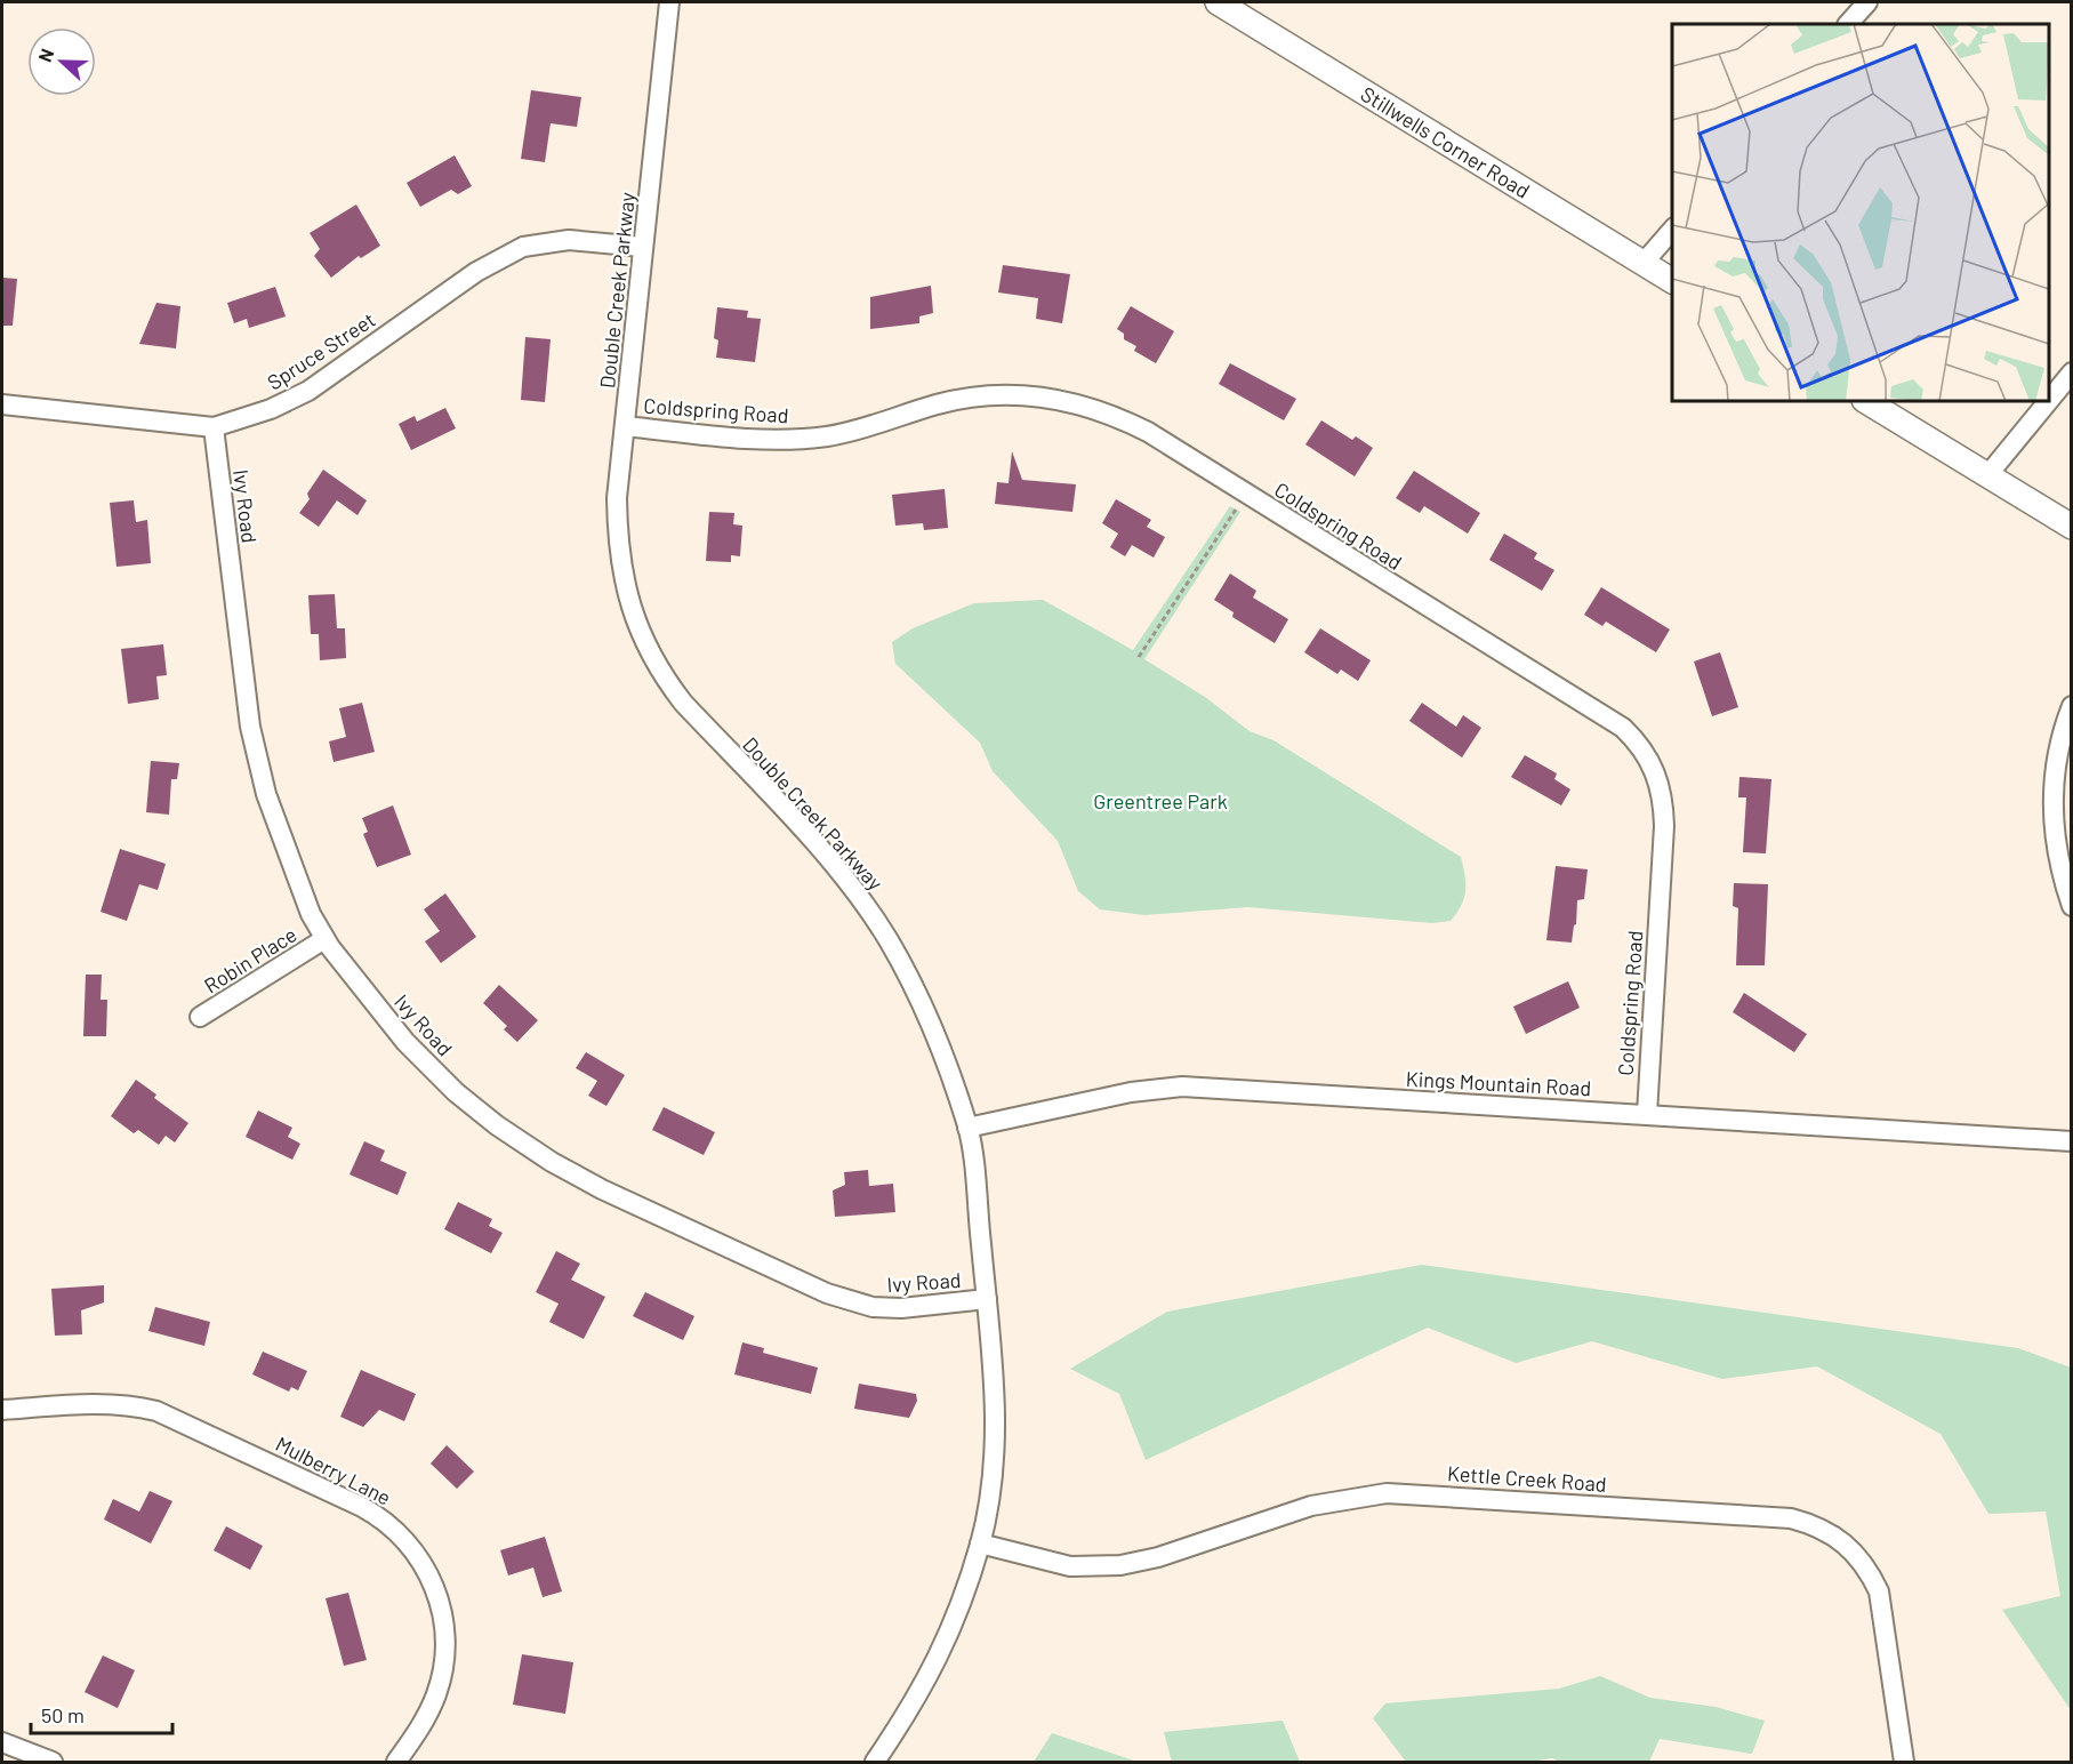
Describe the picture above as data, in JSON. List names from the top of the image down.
{
  "streets": {
    "street": [
      "Stillwells Corner Road",
      "Double Creek Parkway",
      "Spruce Street",
      "Coldspring Road",
      "Ivy Road",
      "Robin Place",
      "Kings Mountain Road",
      "Mulberry Lane",
      "Kettle Creek Road"
    ]
  },
  "crossings": [
    ["Double Creek Parkway", "Spruce Street"],
    ["Double Creek Parkway", "Coldspring Road"],
    ["Double Creek Parkway", "Ivy Road"],
    ["Double Creek Parkway", "Kings Mountain Road"],
    ["Double Creek Parkway", "Kettle Creek Road"],
    ["Spruce Street", "Ivy Road"],
    ["Coldspring Road", "Kings Mountain Road"],
    ["Ivy Road", "Robin Place"]
  ],
  "parks": ["Greentree Park"],
  "scale_bar": "50 m",
  "north": "left"
}
